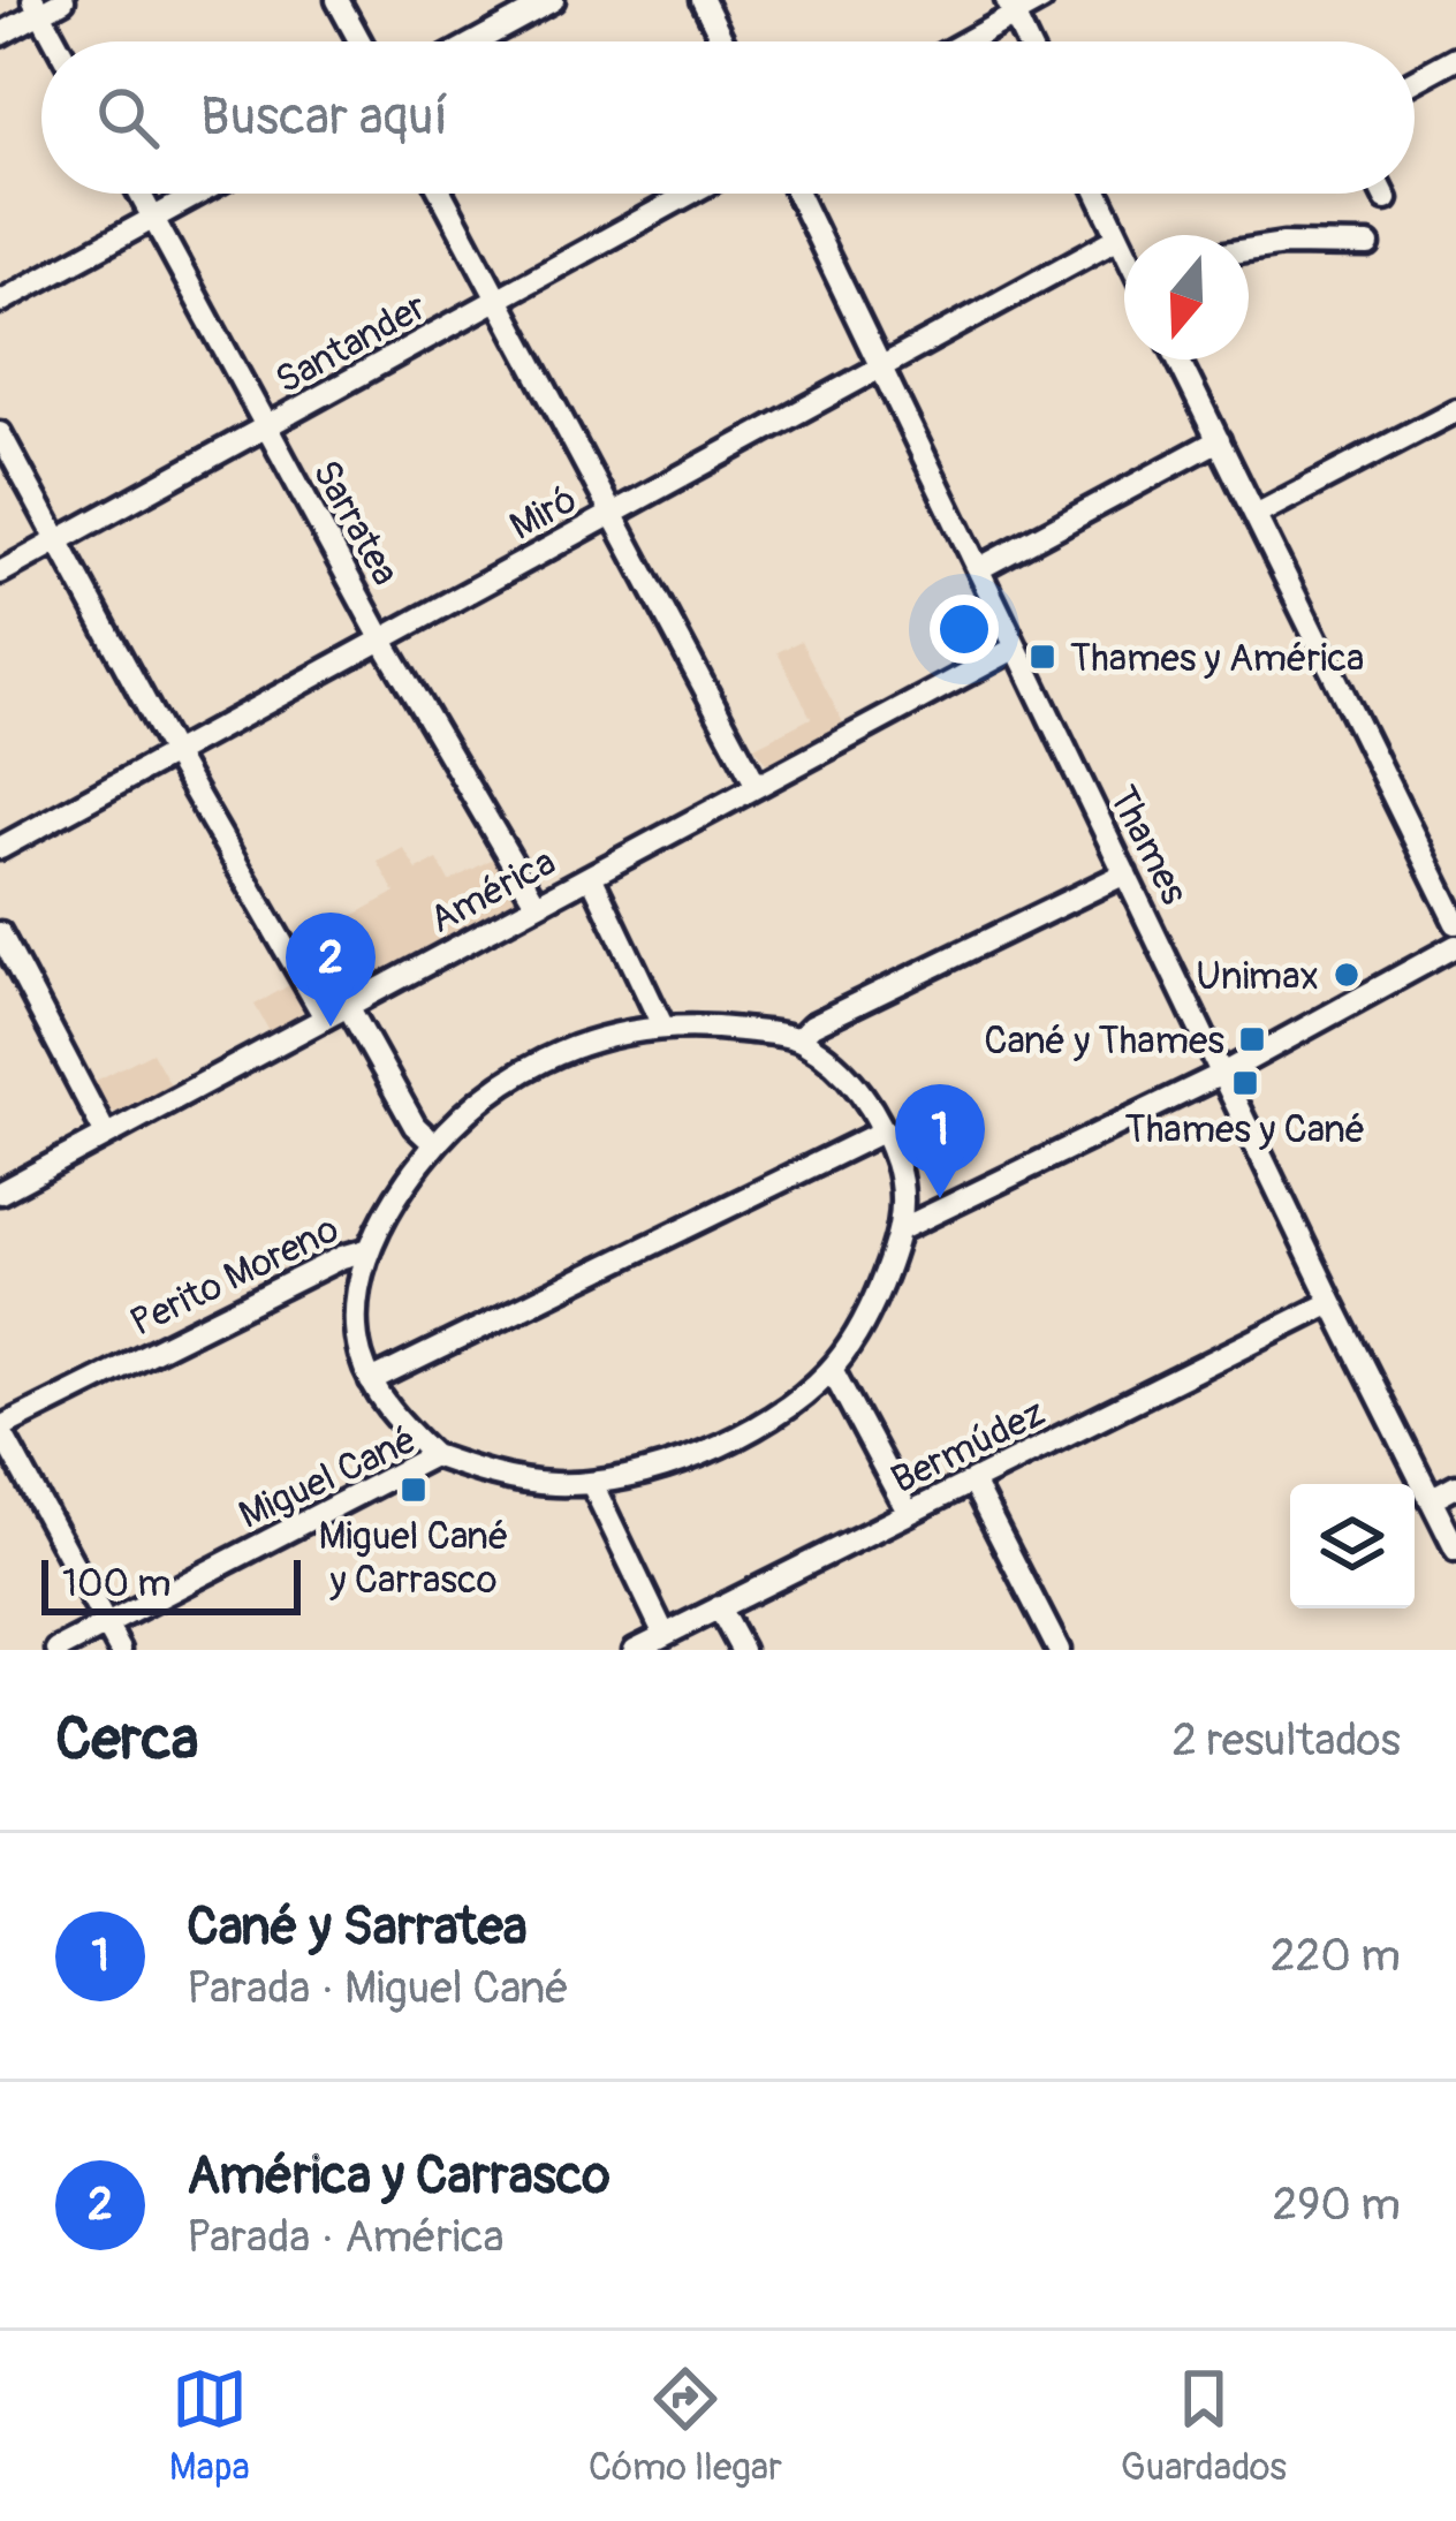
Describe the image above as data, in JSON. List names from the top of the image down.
{
  "streets": {
    "street": [
      "Santander",
      "Miró",
      "Sarratea",
      "Thames",
      "América",
      "Perito Moreno",
      "Bermúdez",
      "Miguel Cané"
    ]
  },
  "crossings": [
    ["Santander", "Sarratea"],
    ["Miró", "Sarratea"],
    ["Miró", "Thames"],
    ["Sarratea", "América"],
    ["Thames", "América"],
    ["Thames", "Bermúdez"]
  ],
  "places": {
    "transit": [
      "Thames y América",
      "Cané y Thames",
      "Thames y Cané",
      "Miguel Cané y Carrasco"
    ],
    "other": ["Unimax"]
  },
  "scale_bar": "100 m",
  "north": "bottom",
  "page": {
    "search": "Buscar aquí",
    "pins": ["2", "1"],
    "scale": "100 m",
    "heading": ["Cerca", "2 resultados"],
    "list": [
      {
        "mark": "1",
        "name": "Cané y Sarratea",
        "note": "Parada · Miguel Cané",
        "value": "220 m"
      },
      {
        "mark": "2",
        "name": "América y Carrasco",
        "note": "Parada · América",
        "value": "290 m"
      }
    ],
    "nav": ["Mapa", "Cómo llegar", "Guardados"]
  }
}
